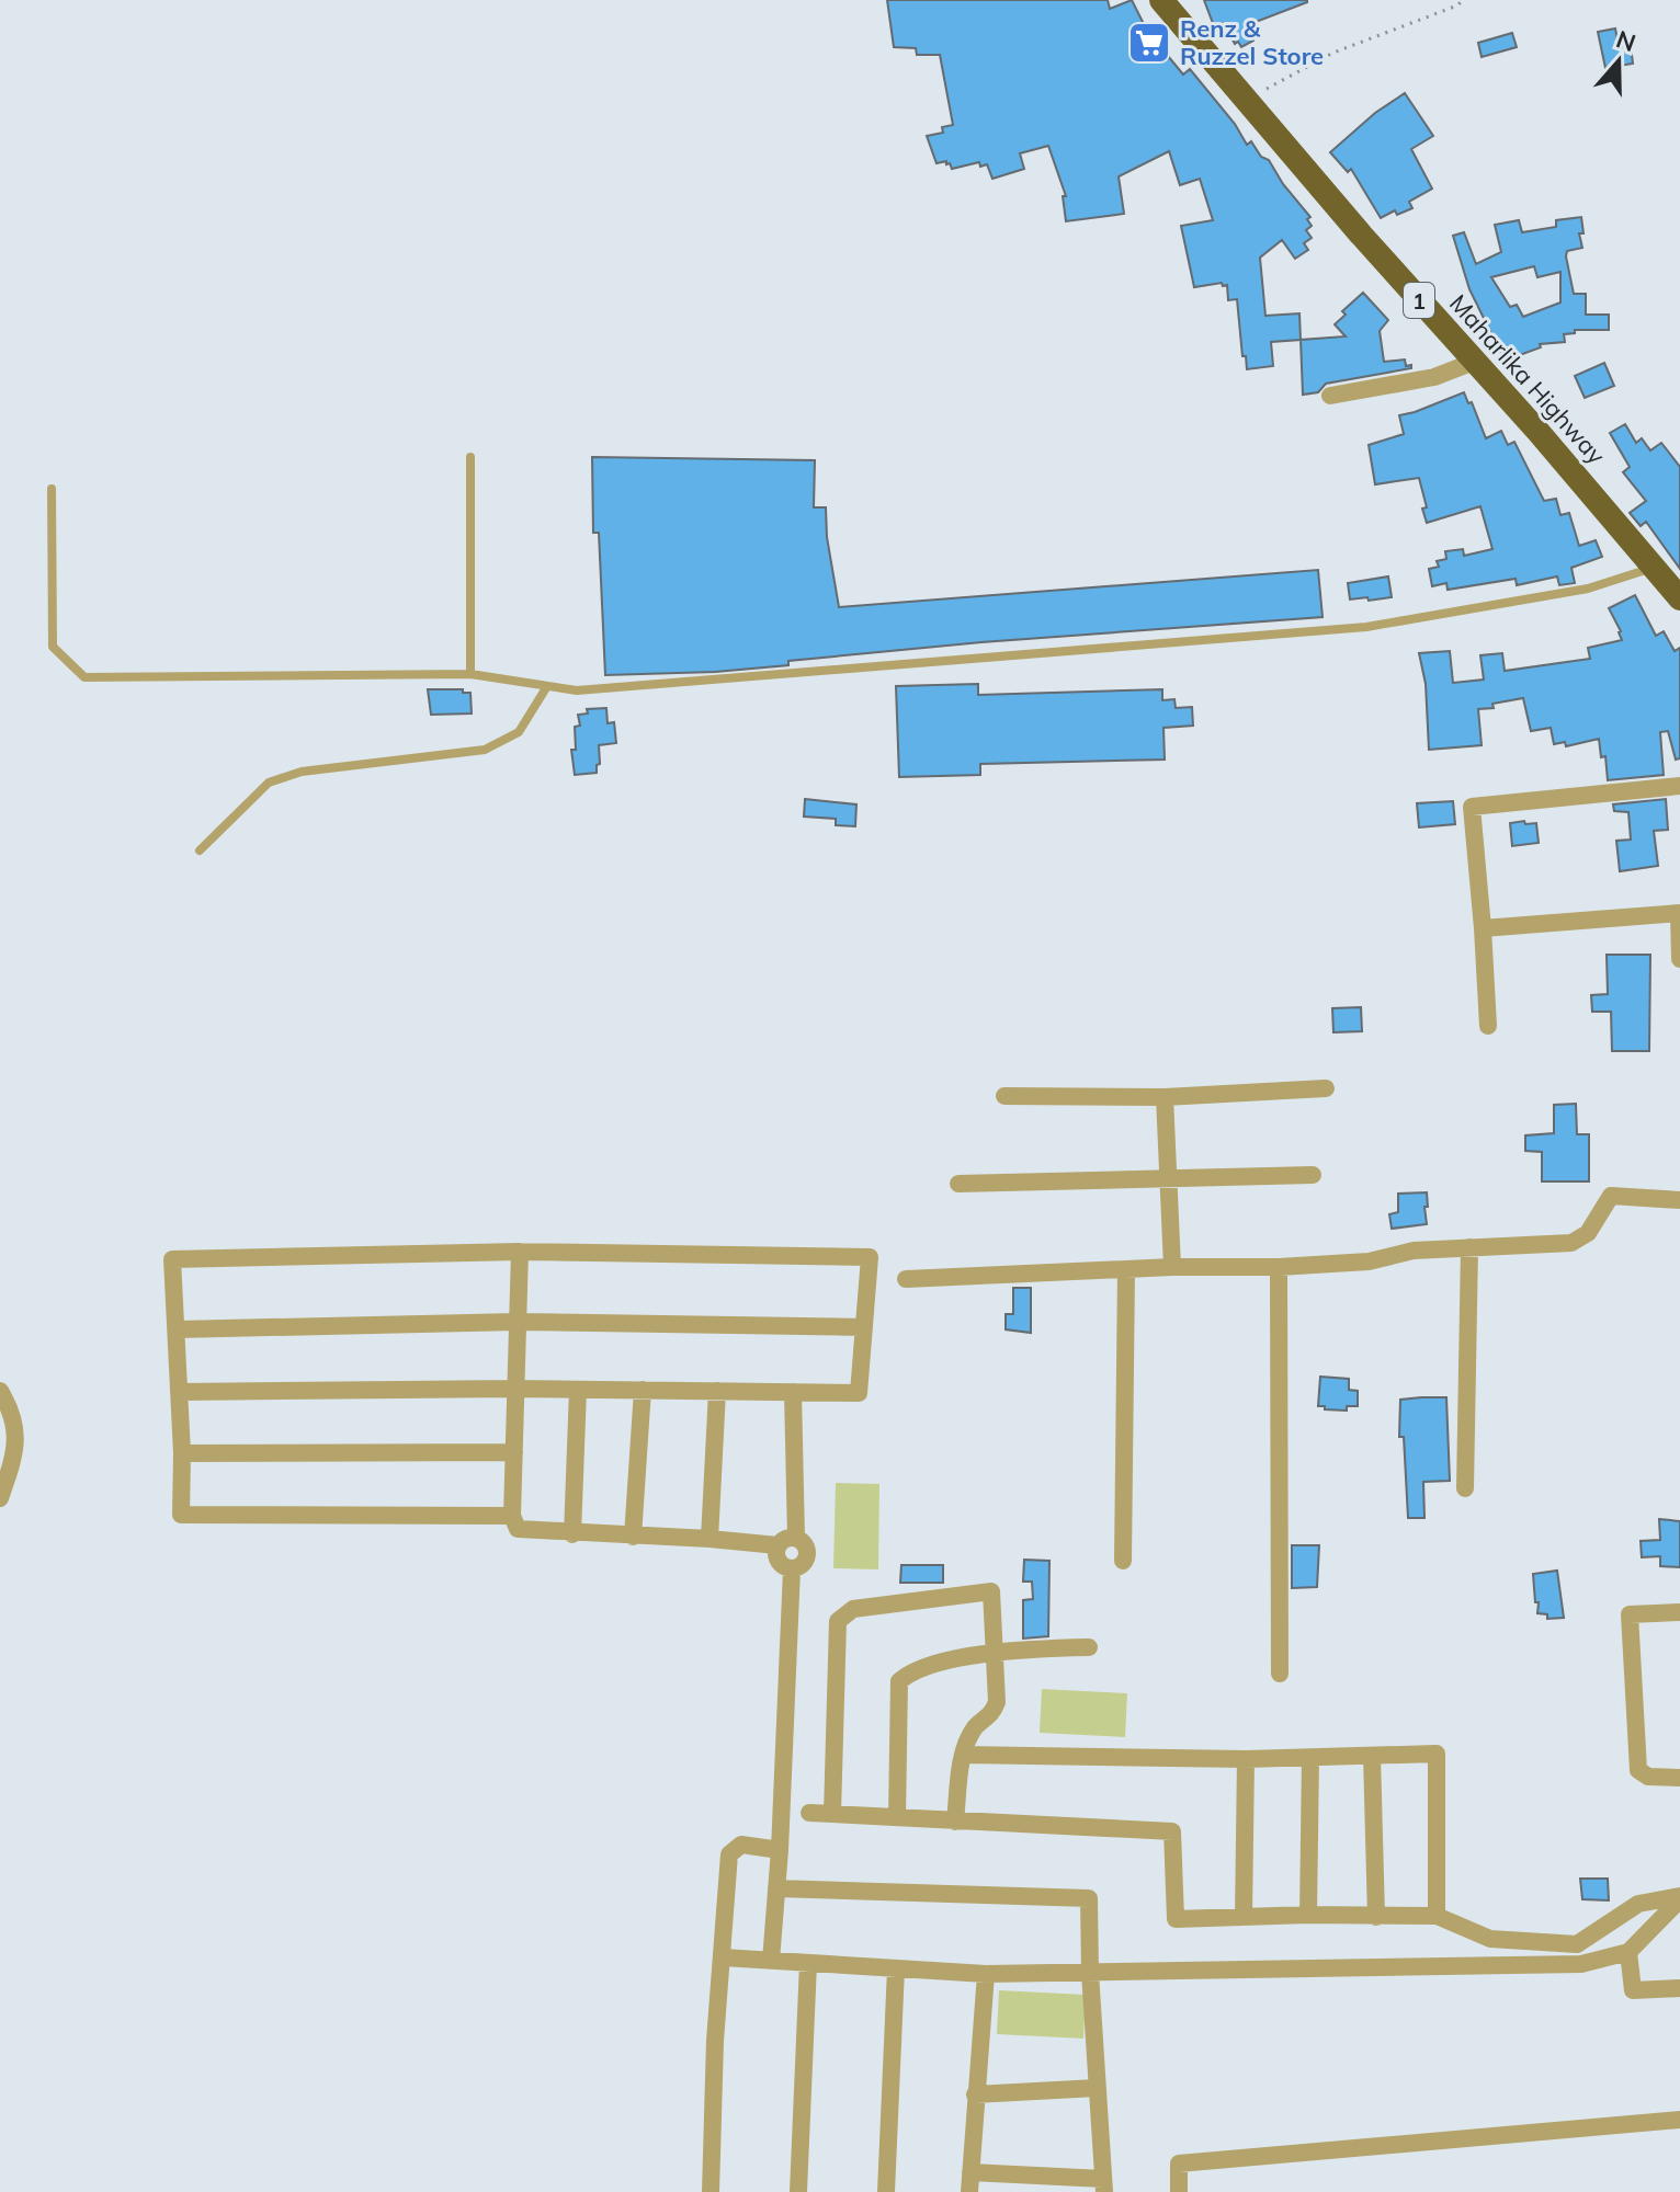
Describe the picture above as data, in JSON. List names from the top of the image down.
{
  "streets": {
    "highway": ["1", "Maharlika Highway"]
  },
  "places": {
    "supermarket": ["Renz & Ruzzel Store"]
  },
  "north": "top"
}
